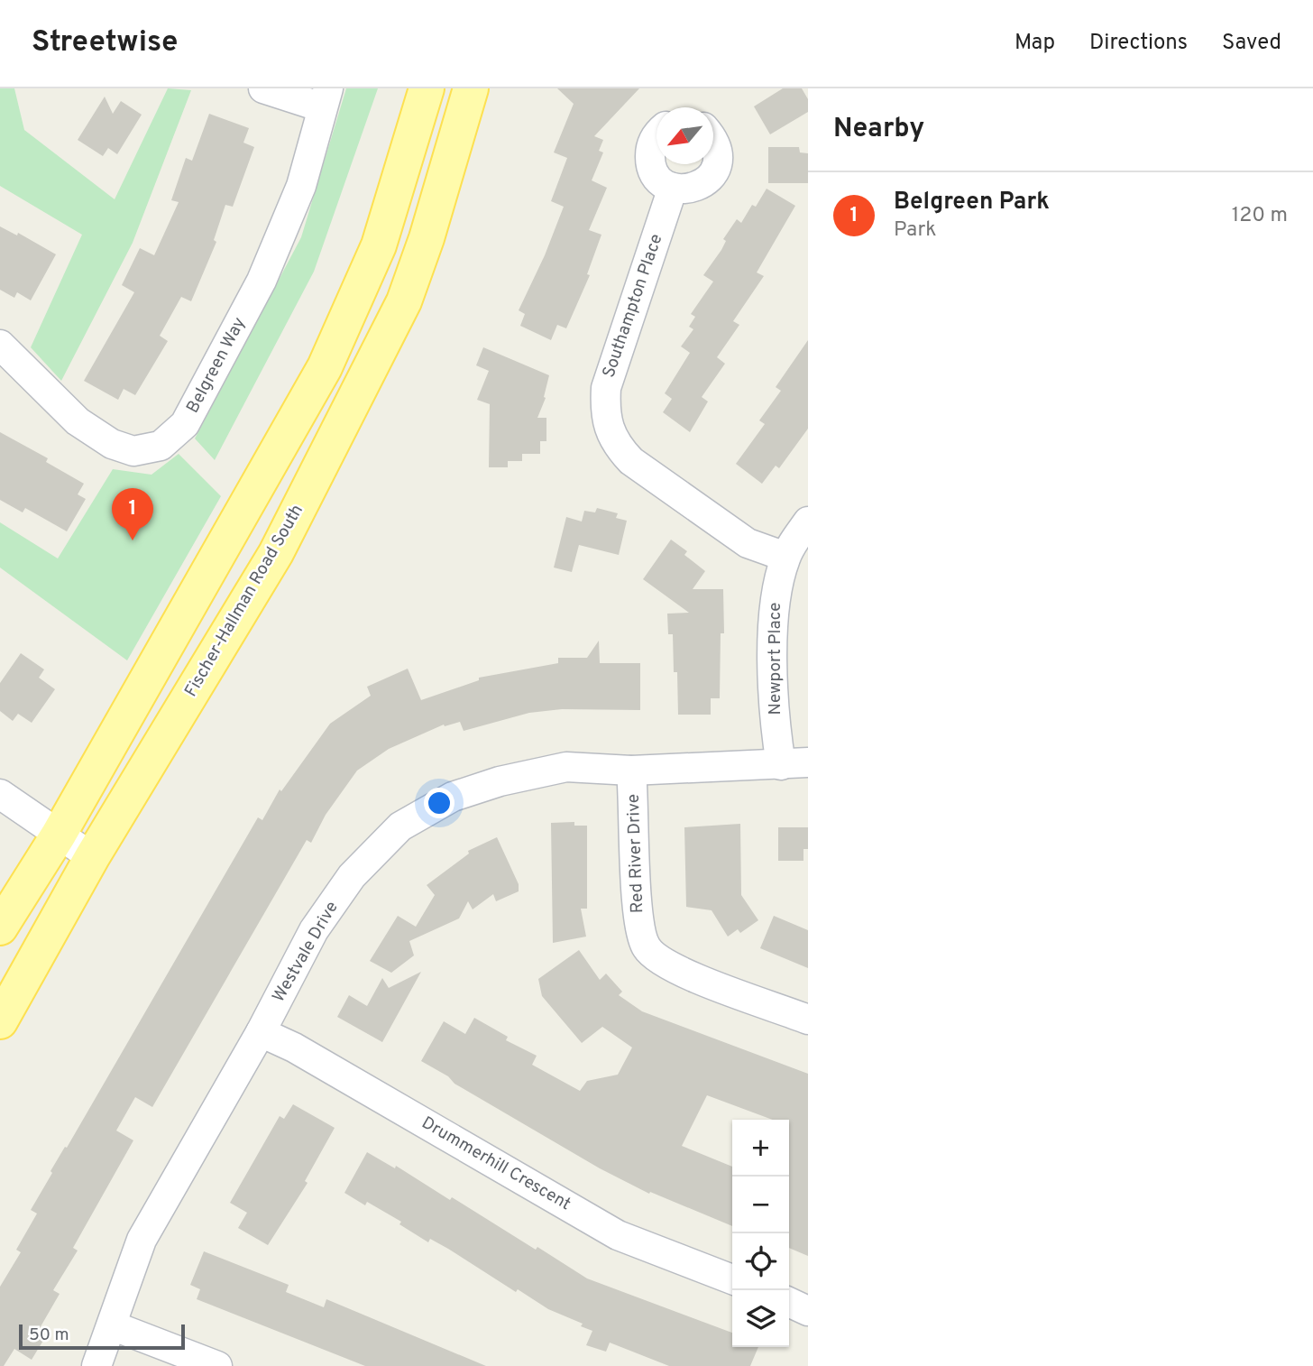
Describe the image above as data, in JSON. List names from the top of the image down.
{
  "streets": {
    "main road": ["Fischer-Hallman Road South"],
    "street": [
      "Southampton Place",
      "Belgreen Way",
      "Newport Place",
      "Red River Drive",
      "Westvale Drive",
      "Drummerhill Crescent"
    ]
  },
  "crossings": [
    ["Southampton Place", "Newport Place"],
    ["Newport Place", "Westvale Drive"],
    ["Red River Drive", "Westvale Drive"],
    ["Westvale Drive", "Drummerhill Crescent"]
  ],
  "scale_bar": "50 m",
  "north": "bottom left",
  "page": {
    "header": "Streetwise",
    "nav": ["Map", "Directions", "Saved"],
    "heading": "Nearby",
    "list": [
      {
        "mark": "1",
        "name": "Belgreen Park",
        "note": "Park",
        "value": "120 m"
      }
    ],
    "pins": "1",
    "map_buttons": ["+", "−"],
    "scale": "50 m"
  }
}
